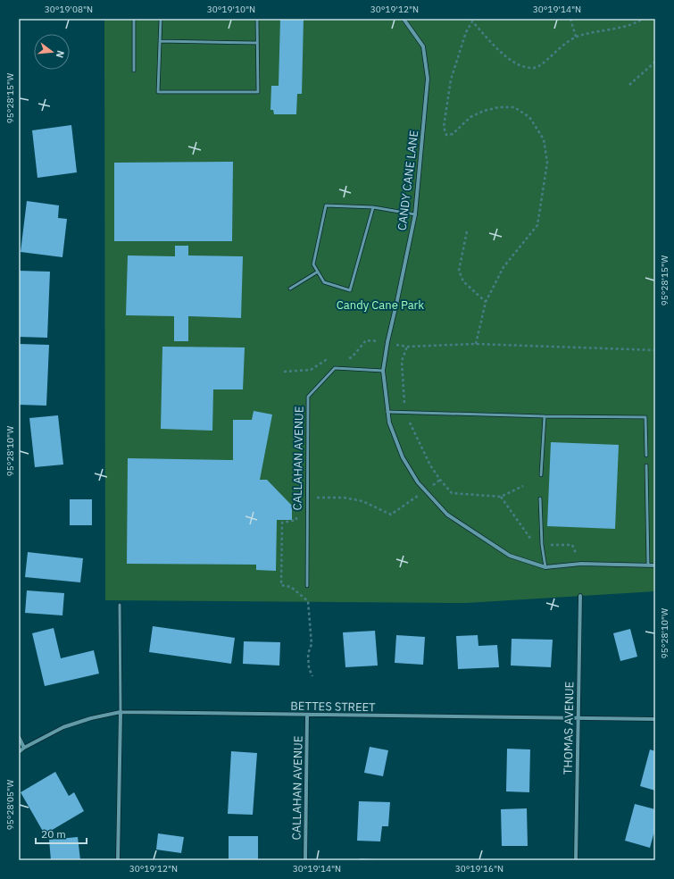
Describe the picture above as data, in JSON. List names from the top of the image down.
{
  "streets": {
    "street": [
      "CANDY CANE LANE",
      "CALLAHAN AVENUE",
      "BETTES STREET",
      "THOMAS AVENUE"
    ]
  },
  "crossings": [
    ["CANDY CANE LANE", "CALLAHAN AVENUE"],
    ["CALLAHAN AVENUE", "BETTES STREET"],
    ["BETTES STREET", "THOMAS AVENUE"]
  ],
  "parks": ["Candy Cane Park"],
  "scale_bar": "20 m",
  "north": "right",
  "coordinates": [
    "30°19'08\"N",
    "30°19'10\"N",
    "30°19'12\"N",
    "30°19'14\"N",
    "95°28'15\"W",
    "95°28'10\"W",
    "95°28'05\"W",
    "30°19'16\"N"
  ]
}
